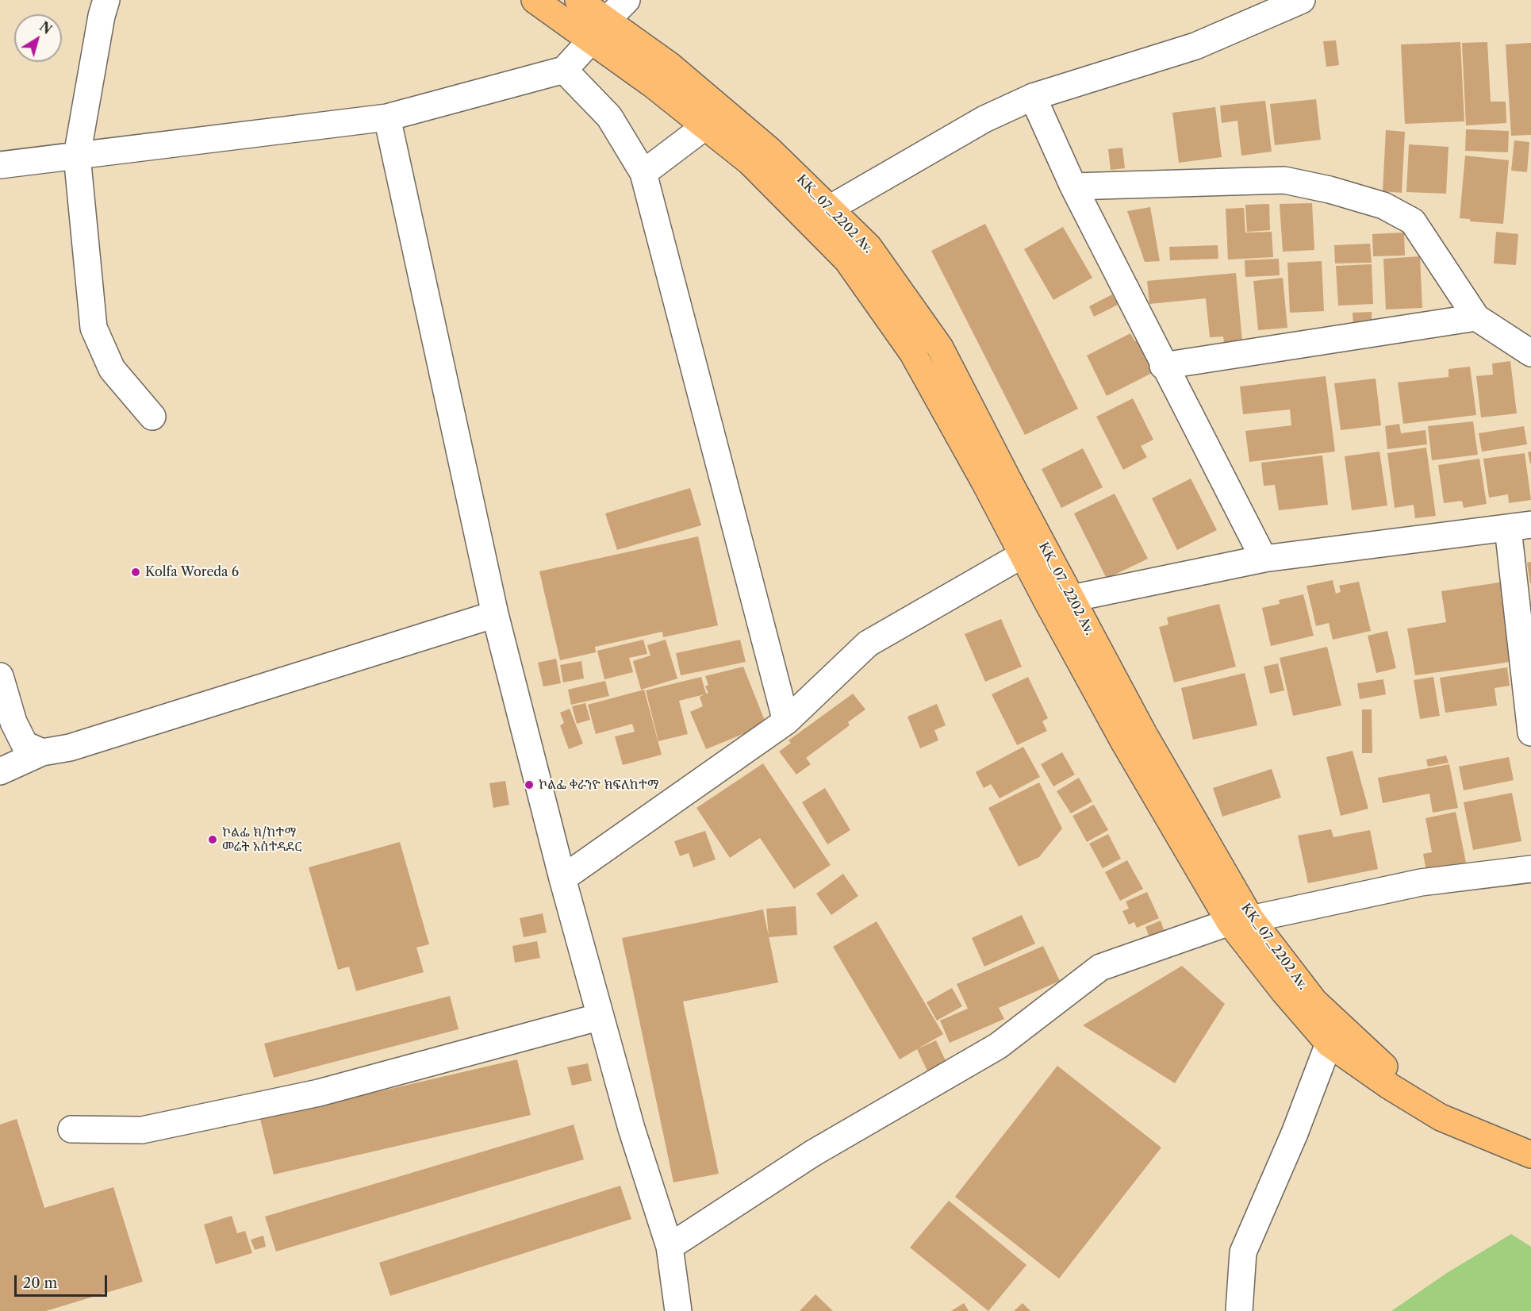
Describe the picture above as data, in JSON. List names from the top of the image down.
{
  "streets": {
    "main road": ["KK_07_2202 Av."]
  },
  "places": ["Kolfa Woreda 6", "ኮልፌ ቀራንዮ ክፍለከተማ", "ኮልፌ ክ/ከተማ መሬት አስተዳደር"],
  "scale_bar": "20 m",
  "north": "top right"
}
